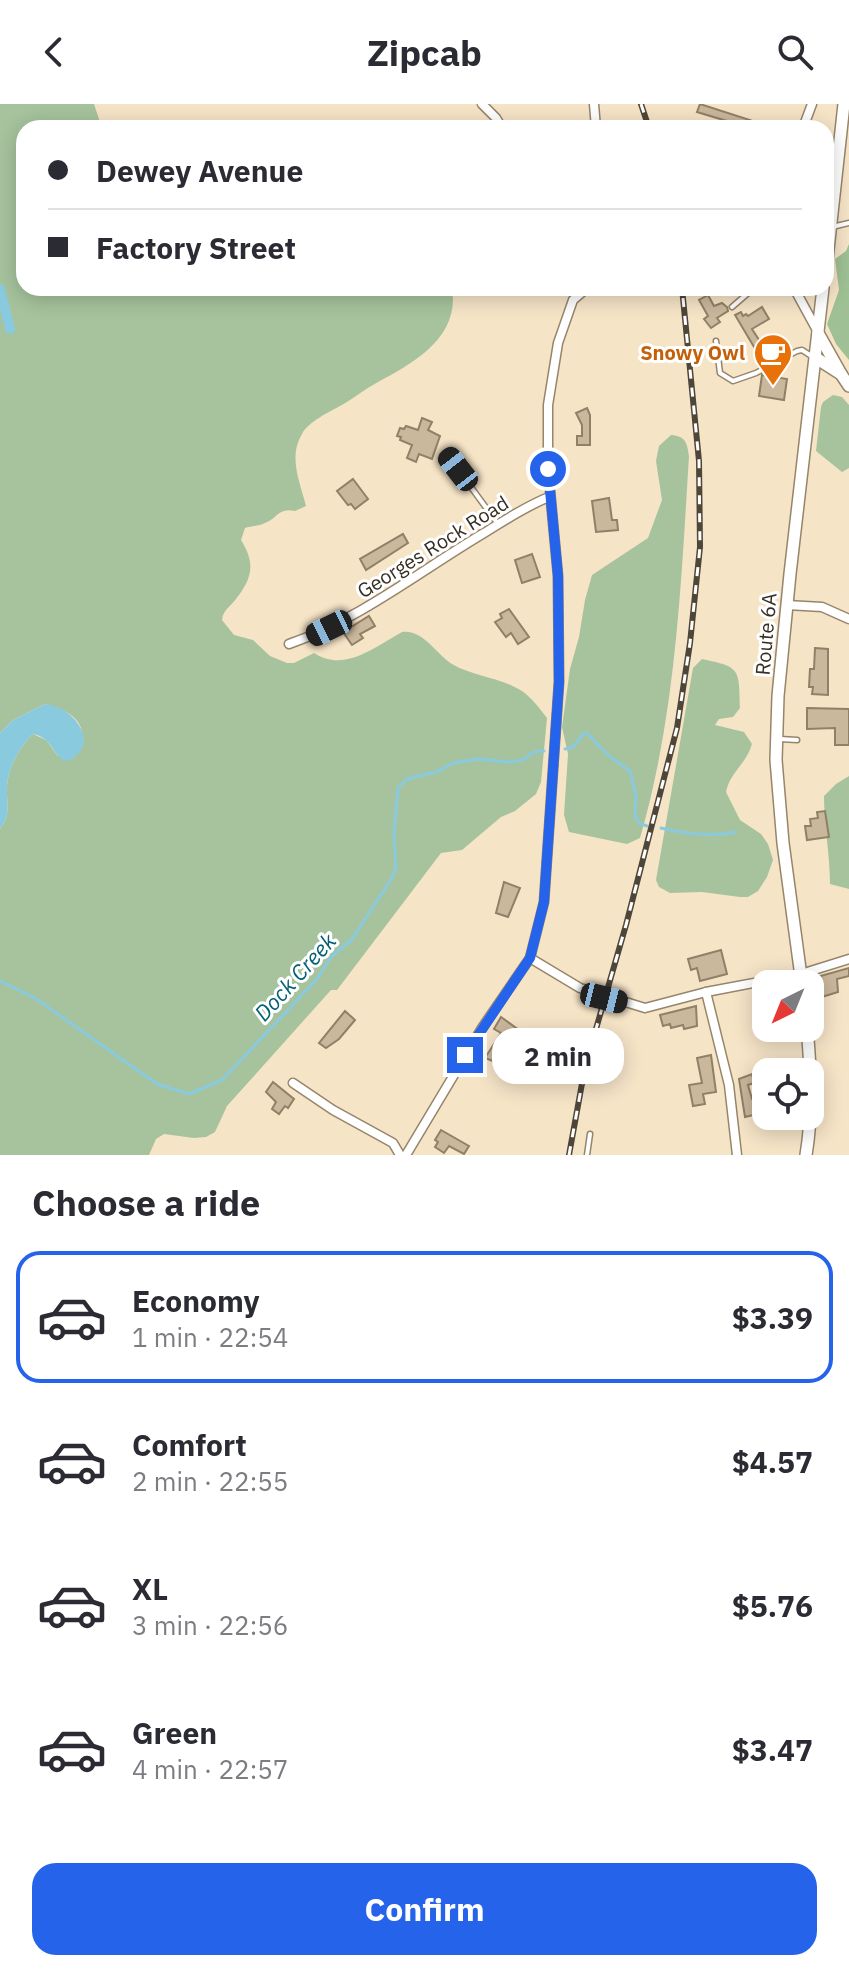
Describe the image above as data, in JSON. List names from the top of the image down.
{
  "streets": {
    "main road": ["Route 6A"],
    "street": ["Georges Rock Road"]
  },
  "water": ["Dock Creek"],
  "places": {
    "cafe": ["Snowy Owl"]
  },
  "north": "bottom left",
  "page": {
    "header": "Zipcab",
    "banner": ["Dewey Avenue", "Factory Street"],
    "bubble": "2 min",
    "heading": "Choose a ride",
    "list": [
      {
        "name": "Economy",
        "note": "1 min · 22:54",
        "value": "$3.39"
      },
      {
        "name": "Comfort",
        "note": "2 min · 22:55",
        "value": "$4.57"
      },
      {
        "name": "XL",
        "note": "3 min · 22:56",
        "value": "$5.76"
      },
      {
        "name": "Green",
        "note": "4 min · 22:57",
        "value": "$3.47"
      }
    ],
    "buttons": "Confirm"
  }
}
